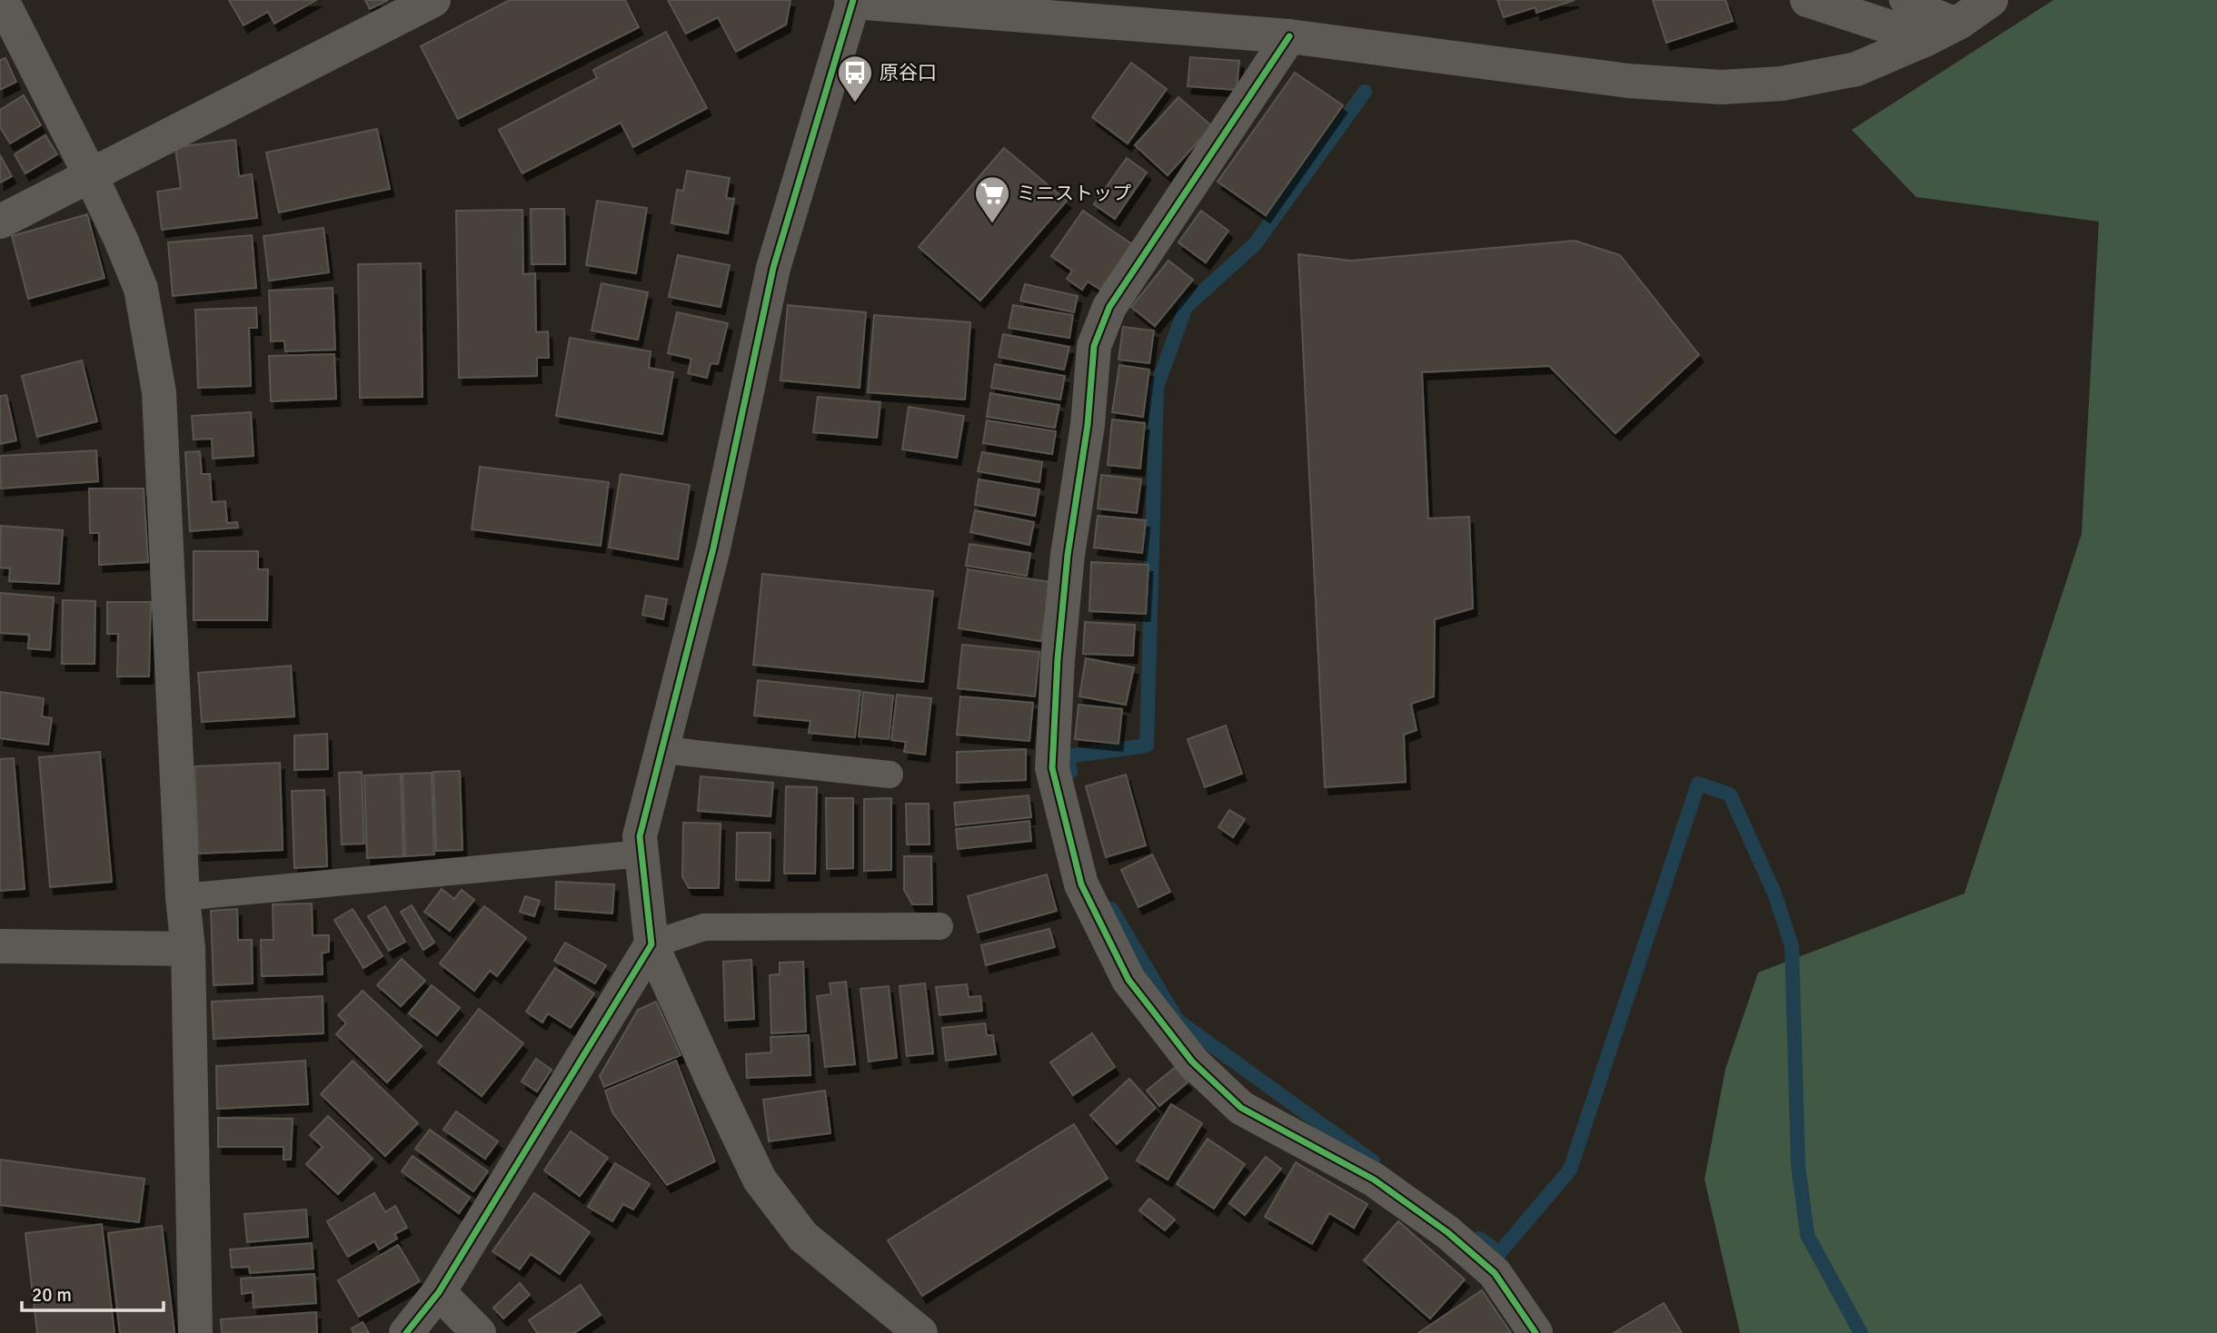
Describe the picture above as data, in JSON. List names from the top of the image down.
{
  "places": {
    "bus stop": ["原谷口"],
    "supermarket": ["ミニストップ"]
  },
  "scale_bar": "20 m"
}
